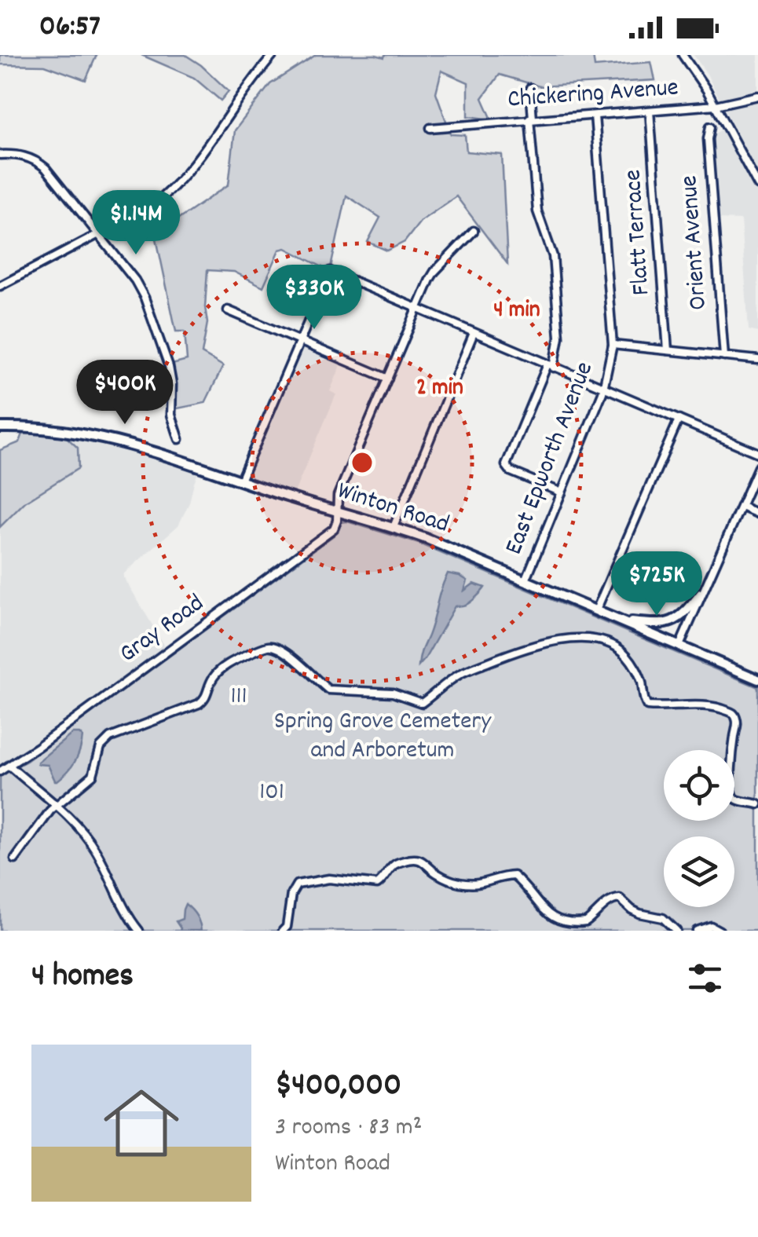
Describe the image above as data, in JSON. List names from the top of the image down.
{
  "streets": {
    "main road": ["Winton Road"],
    "street": [
      "Chickering Avenue",
      "Flatt Terrace",
      "Orient Avenue",
      "East Epworth Avenue",
      "Gray Road"
    ]
  },
  "crossings": [
    ["Chickering Avenue", "Flatt Terrace"],
    ["Chickering Avenue", "East Epworth Avenue"],
    ["East Epworth Avenue", "Winton Road"],
    ["Winton Road", "Gray Road"]
  ],
  "parks": ["111", "Spring Grove Cemetery and Arboretum", "101"],
  "page": {
    "status": "06:57",
    "price": [
      "$1.14M",
      "$330K",
      "$400K",
      "$725K"
    ],
    "heading": "4 homes",
    "list": [
      {
        "name": "$400,000",
        "note": "3 rooms · 83 m² · Winton Road"
      }
    ]
  },
  "rings": ["4 min", "2 min"]
}
